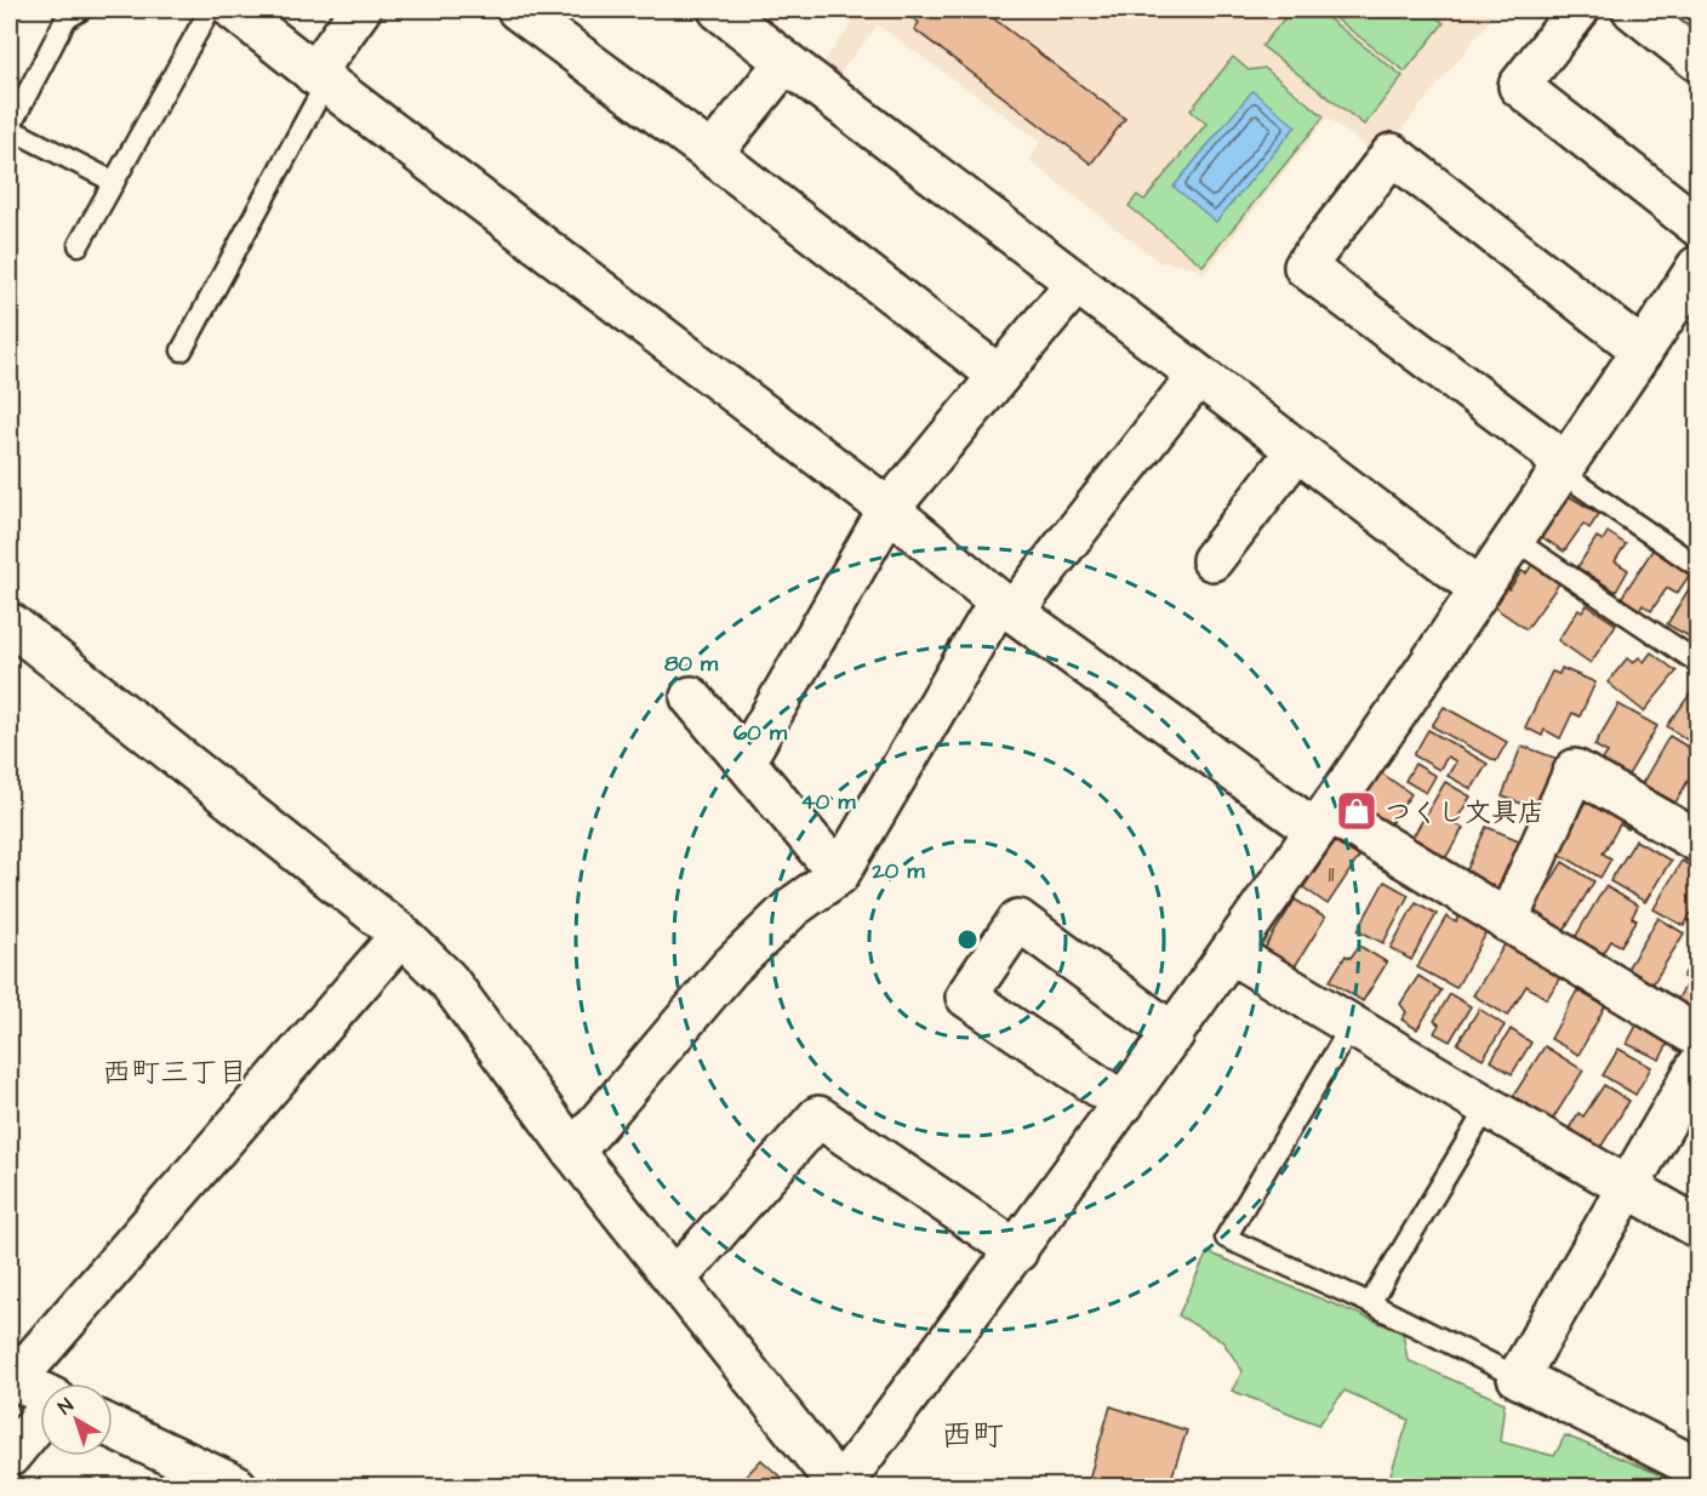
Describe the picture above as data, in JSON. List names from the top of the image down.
{
  "districts": ["西町三丁目", "西町"],
  "places": {
    "shop": ["つくし文具店"]
  },
  "house_numbers": ["11"],
  "north": "top left",
  "rings": [
    "80 m",
    "60 m",
    "40 m",
    "20 m"
  ]
}
